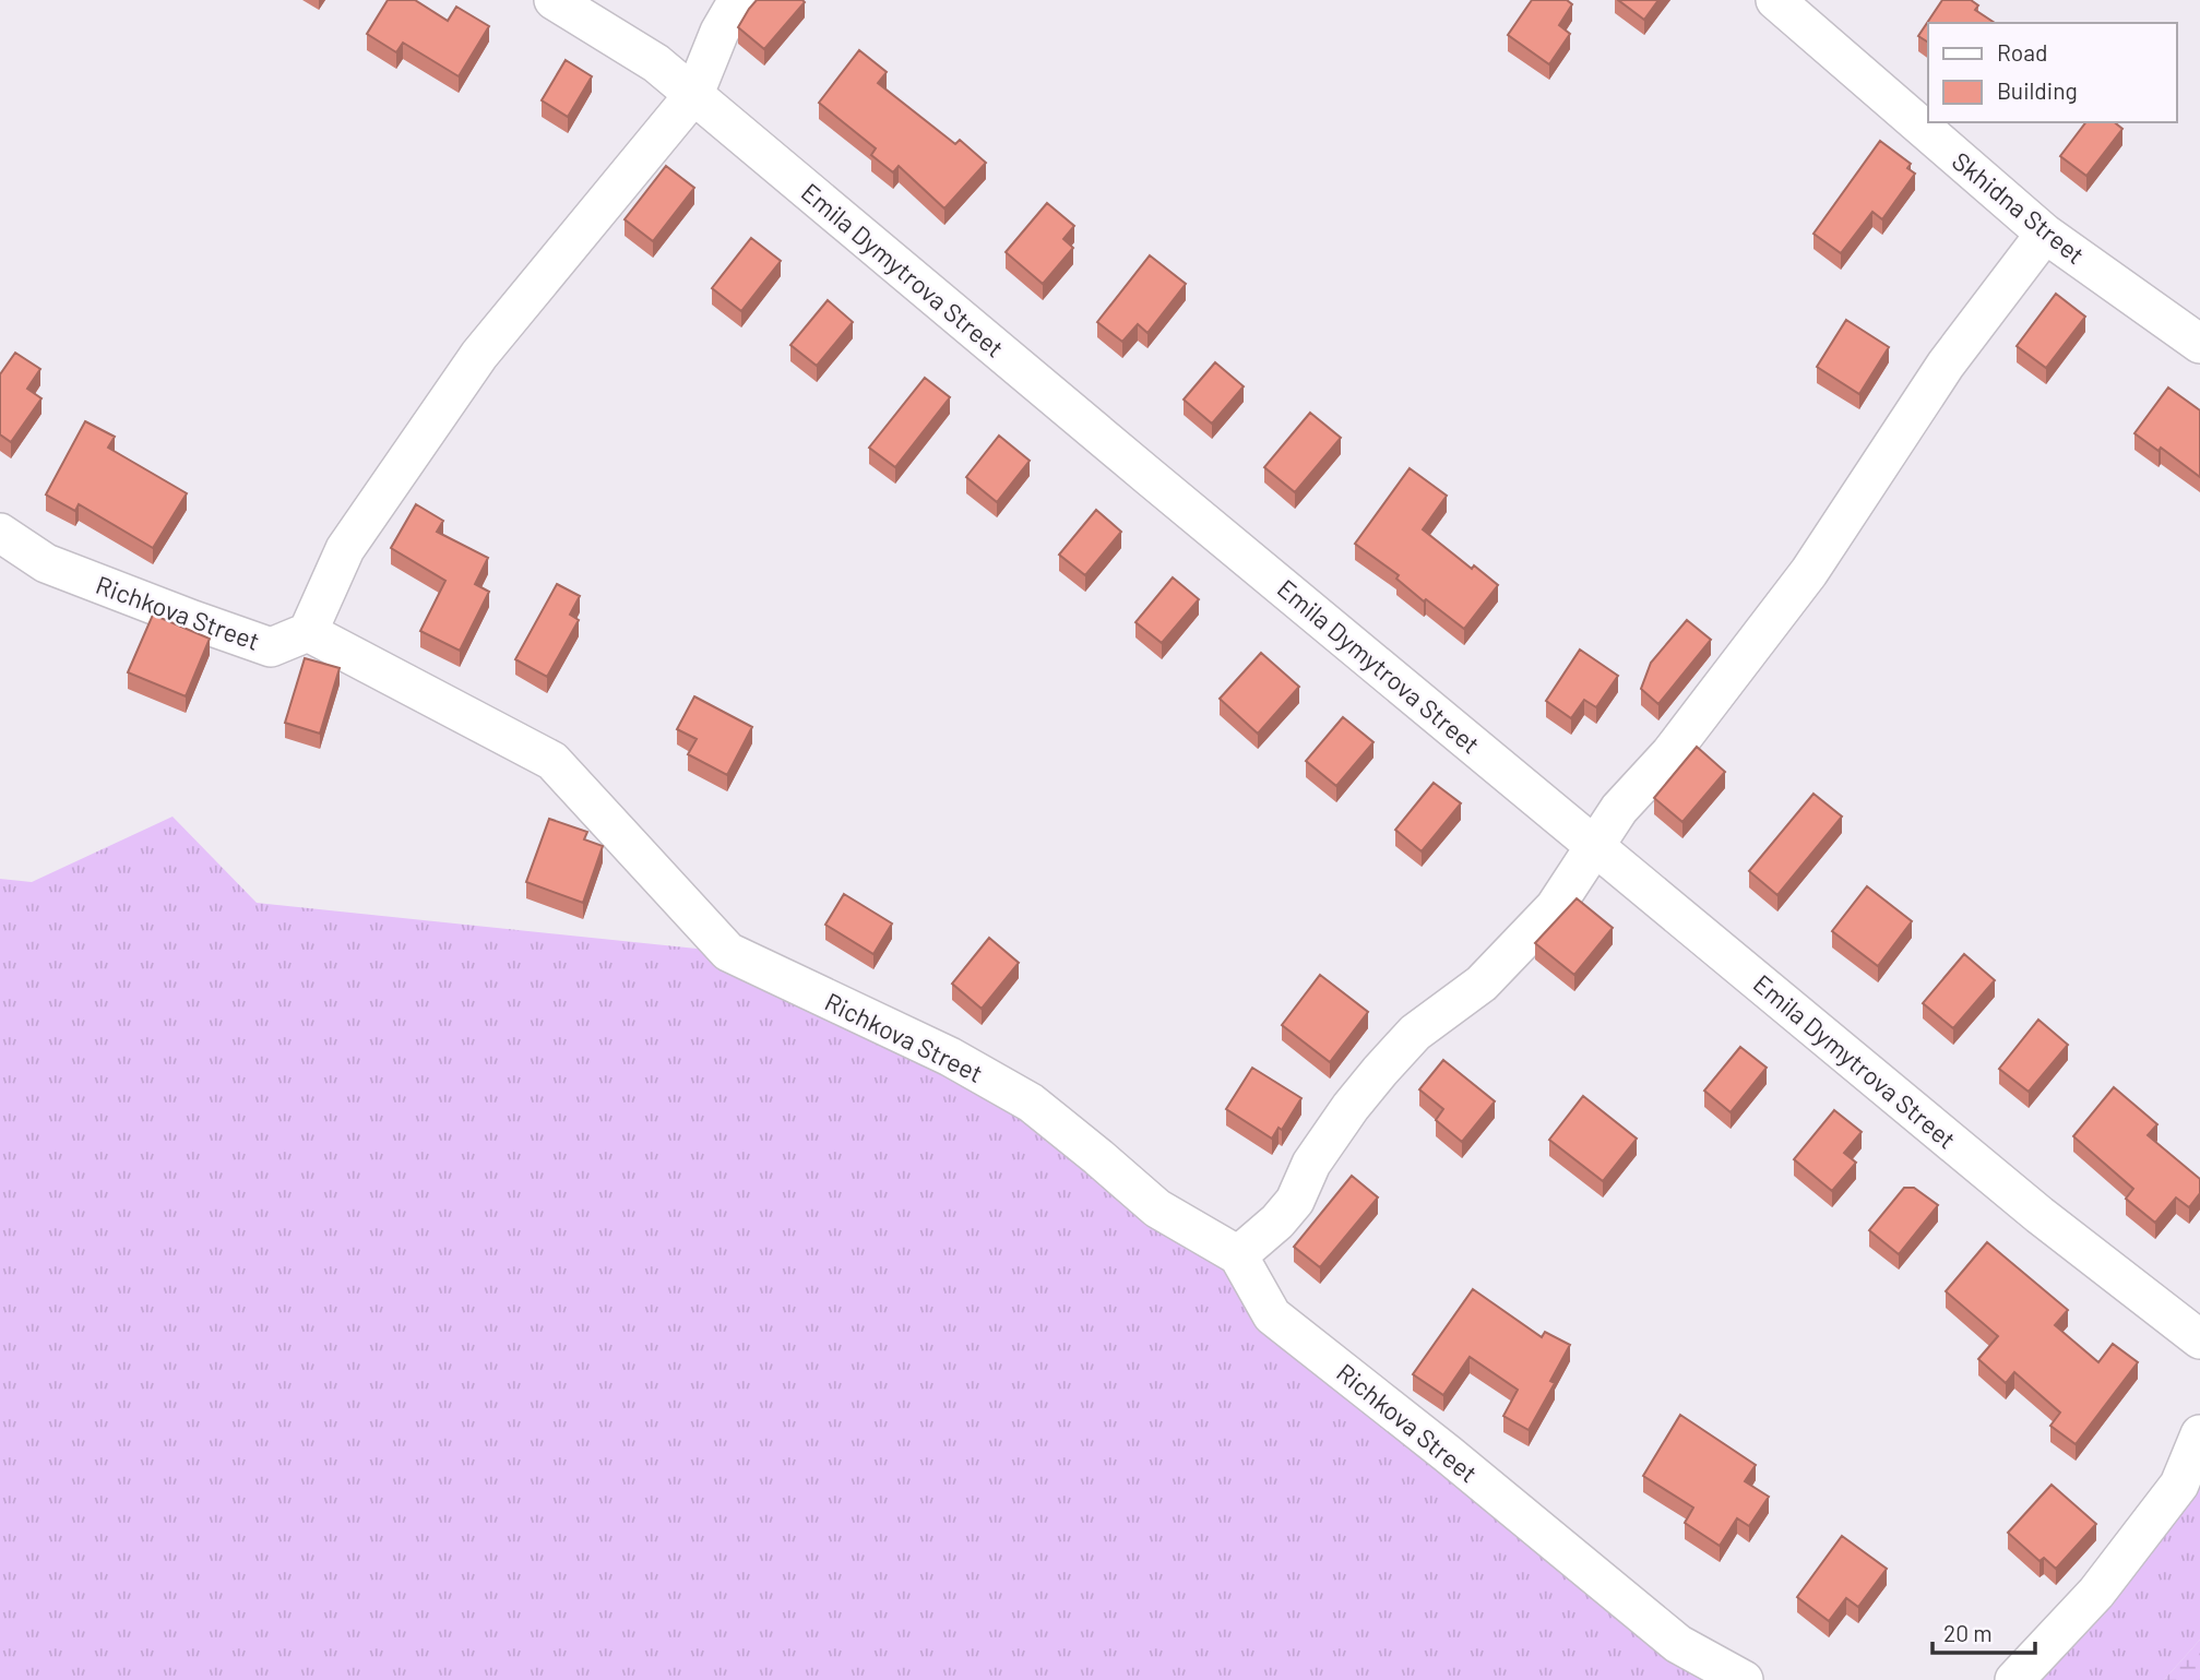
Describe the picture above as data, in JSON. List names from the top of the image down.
{
  "streets": {
    "street": ["Skhidna Street", "Emila Dymytrova Street", "Richkova Street"]
  },
  "legend": ["Road", "Building"],
  "scale_bar": "20 m"
}
